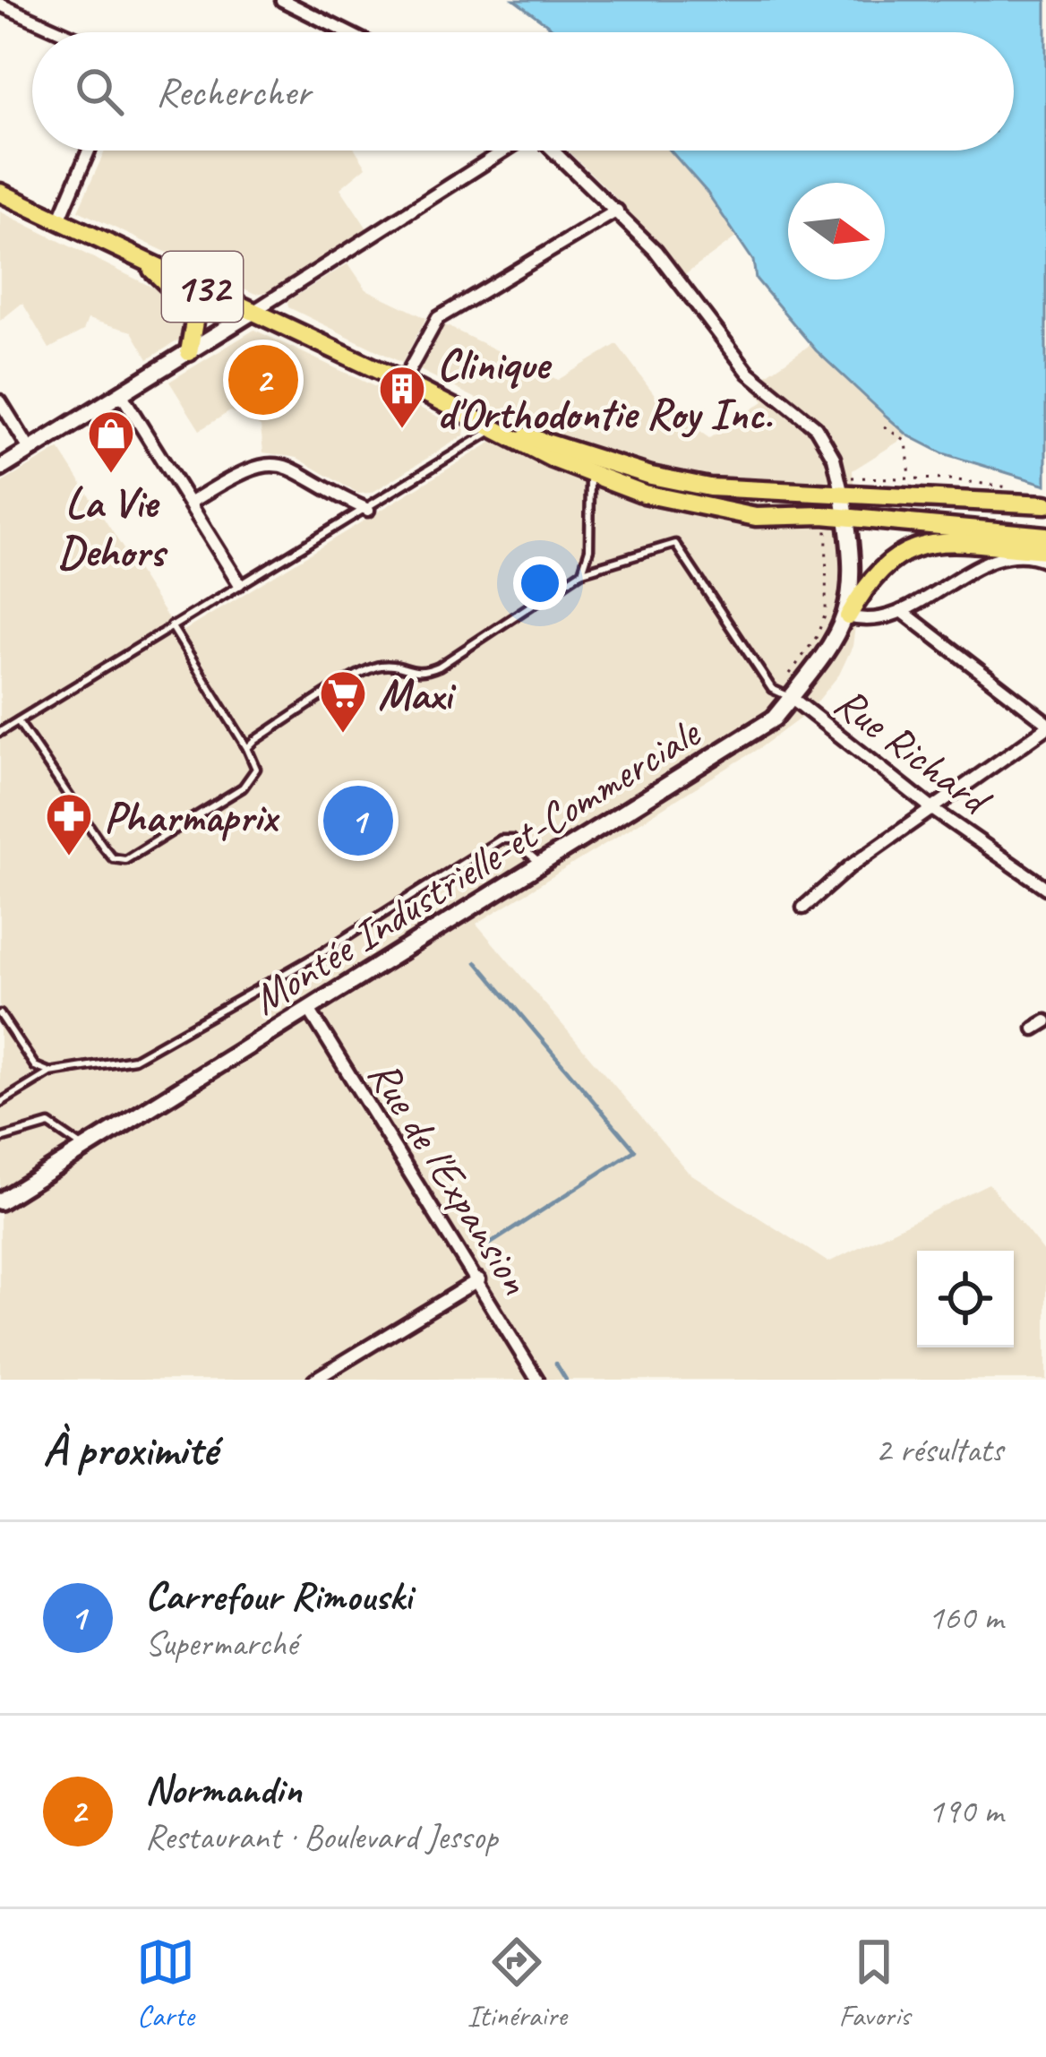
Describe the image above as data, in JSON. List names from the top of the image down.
{
  "streets": {
    "main road": ["132", "Montée Industrielle-et-Commerciale"],
    "street": ["Rue Richard", "Rue de l'Expansion"]
  },
  "crossings": [
    ["132", "Montée Industrielle-et-Commerciale"],
    ["Rue Richard", "Montée Industrielle-et-Commerciale"],
    ["Montée Industrielle-et-Commerciale", "Rue de l'Expansion"]
  ],
  "places": {
    "building": ["Clinique d'Orthodontie Roy Inc."],
    "shop": ["La Vie Dehors"],
    "supermarket": ["Maxi"],
    "pharmacy": ["Pharmaprix"]
  },
  "north": "right",
  "page": {
    "search": "Rechercher",
    "pins": ["2", "1"],
    "heading": ["À proximité", "2 résultats"],
    "list": [
      {
        "mark": "1",
        "name": "Carrefour Rimouski",
        "note": "Supermarché",
        "value": "160 m"
      },
      {
        "mark": "2",
        "name": "Normandin",
        "note": "Restaurant · Boulevard Jessop",
        "value": "190 m"
      }
    ],
    "nav": ["Carte", "Itinéraire", "Favoris"]
  }
}
